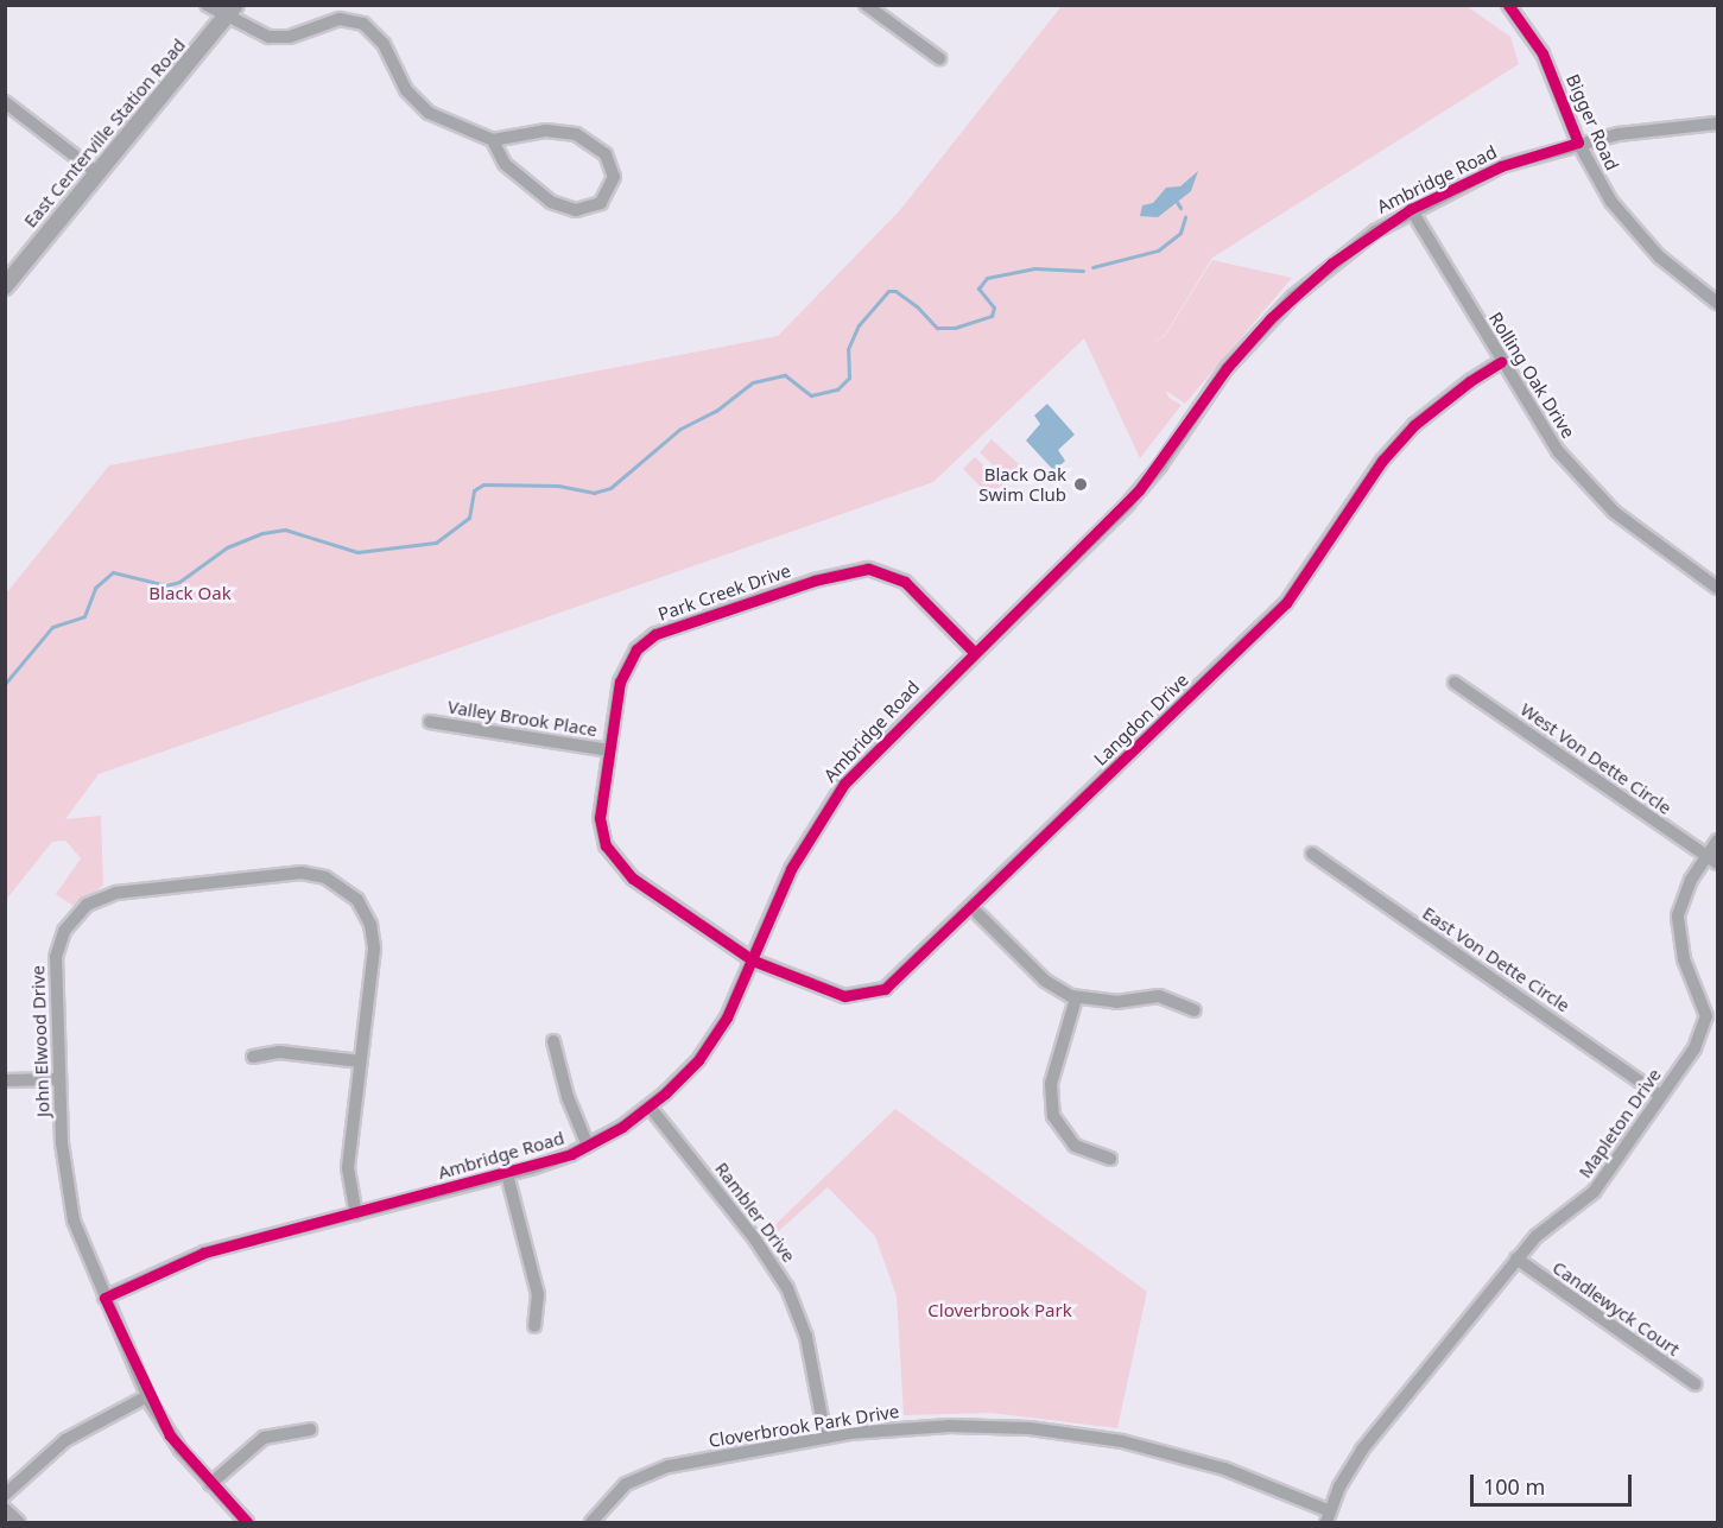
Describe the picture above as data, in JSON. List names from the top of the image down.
{
  "streets": {
    "street": [
      "Bigger Road",
      "East Centerville Station Road",
      "Ambridge Road",
      "Rolling Oak Drive",
      "Park Creek Drive",
      "Valley Brook Place",
      "Langdon Drive",
      "West Von Dette Circle",
      "East Von Dette Circle",
      "John Elwood Drive",
      "Mapleton Drive",
      "Rambler Drive",
      "Candlewyck Court",
      "Cloverbrook Park Drive"
    ]
  },
  "crossings": [
    ["Bigger Road", "Ambridge Road"],
    ["Ambridge Road", "Rolling Oak Drive"],
    ["Ambridge Road", "Park Creek Drive"],
    ["Ambridge Road", "Langdon Drive"],
    ["Ambridge Road", "John Elwood Drive"],
    ["Ambridge Road", "Rambler Drive"],
    ["Rolling Oak Drive", "Langdon Drive"],
    ["Park Creek Drive", "Valley Brook Place"],
    ["Park Creek Drive", "Langdon Drive"],
    ["West Von Dette Circle", "Mapleton Drive"],
    ["East Von Dette Circle", "Mapleton Drive"],
    ["Mapleton Drive", "Candlewyck Court"],
    ["Mapleton Drive", "Cloverbrook Park Drive"],
    ["Rambler Drive", "Cloverbrook Park Drive"]
  ],
  "parks": ["Black Oak", "Cloverbrook Park"],
  "places": ["Black Oak Swim Club"],
  "scale_bar": "100 m"
}
